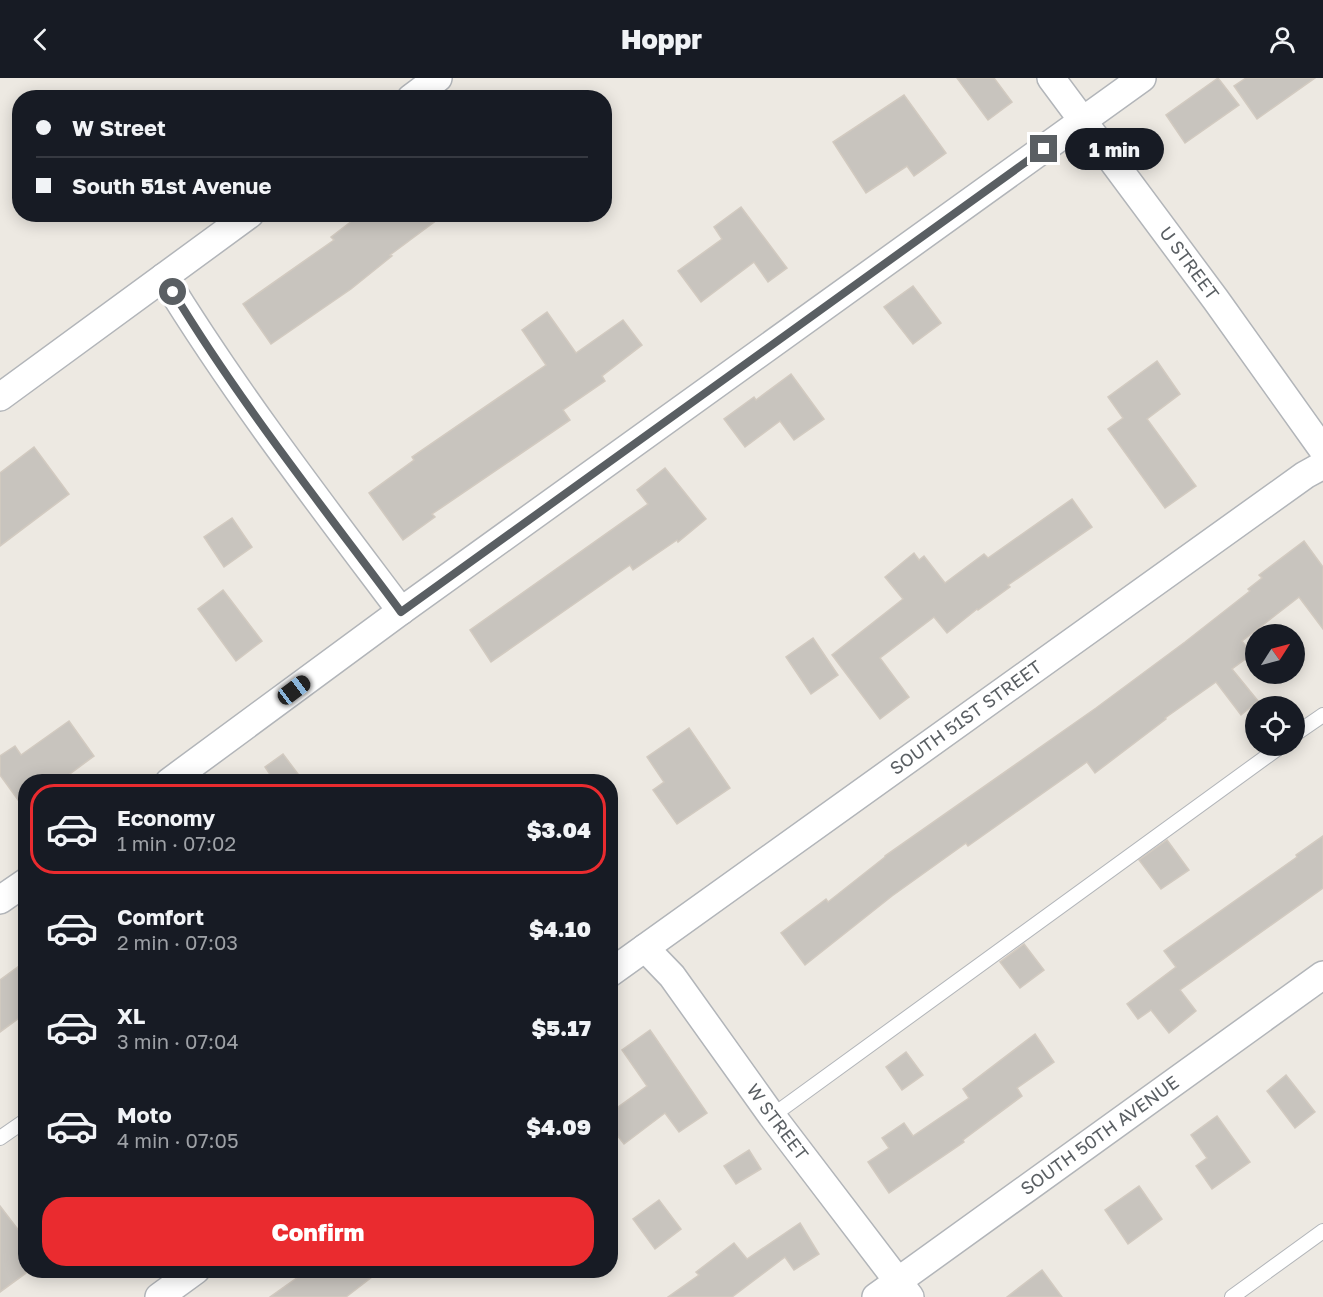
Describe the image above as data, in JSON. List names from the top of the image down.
{
  "streets": {
    "street": [
      "U STREET",
      "SOUTH 51ST STREET",
      "W STREET",
      "SOUTH 50TH AVENUE"
    ]
  },
  "crossings": [
    ["SOUTH 51ST STREET", "W STREET"],
    ["W STREET", "SOUTH 50TH AVENUE"]
  ],
  "north": "top right",
  "page": {
    "header": "Hoppr",
    "banner": ["W Street", "South 51st Avenue"],
    "bubble": "1 min",
    "list": [
      {
        "name": "Economy",
        "note": "1 min · 07:02",
        "value": "$3.04"
      },
      {
        "name": "Comfort",
        "note": "2 min · 07:03",
        "value": "$4.10"
      },
      {
        "name": "XL",
        "note": "3 min · 07:04",
        "value": "$5.17"
      },
      {
        "name": "Moto",
        "note": "4 min · 07:05",
        "value": "$4.09"
      }
    ],
    "buttons": "Confirm"
  }
}
